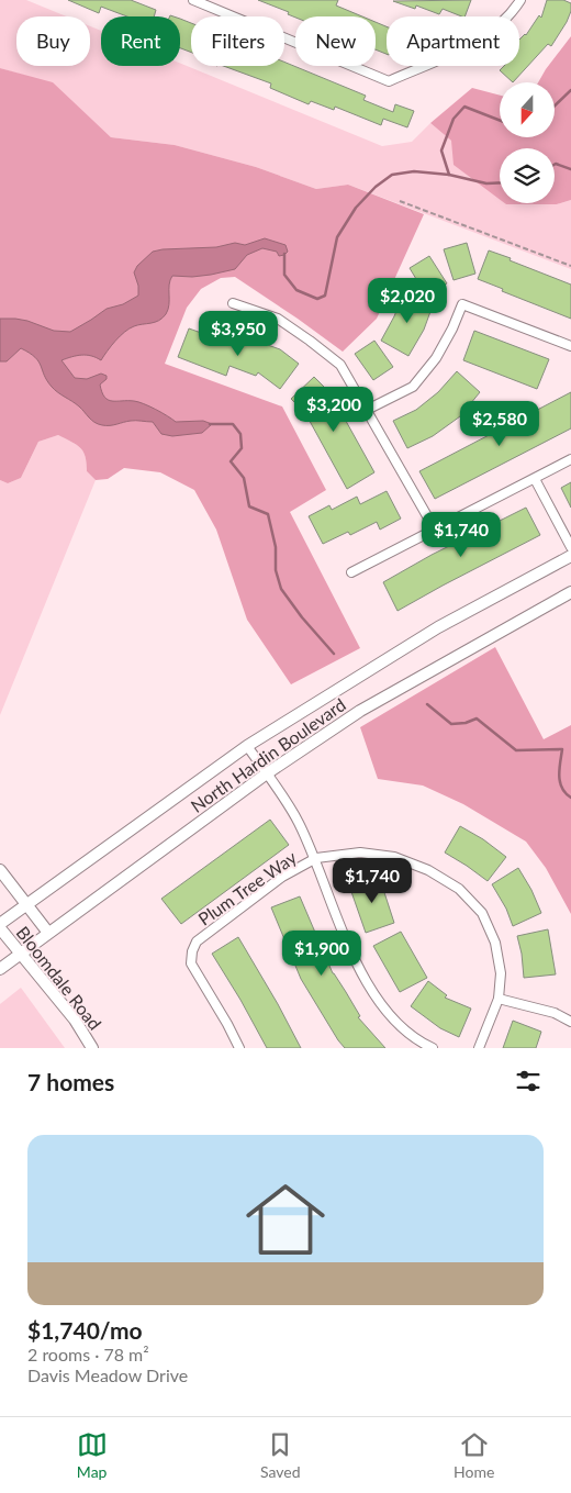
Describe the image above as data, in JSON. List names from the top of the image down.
{
  "streets": {
    "street": ["North Hardin Boulevard", "Plum Tree Way", "Bloomdale Road"]
  },
  "crossings": [
    ["North Hardin Boulevard", "Bloomdale Road"]
  ],
  "north": "bottom",
  "page": {
    "chip": [
      "Buy",
      "Rent",
      "Filters",
      "New",
      "Apartment"
    ],
    "price": [
      "$2,020",
      "$3,950",
      "$3,200",
      "$2,580",
      "$1,740",
      "$1,740",
      "$1,900"
    ],
    "heading": "7 homes",
    "list": [
      {
        "name": "$1,740/mo",
        "note": "2 rooms · 78 m² · Davis Meadow Drive"
      }
    ],
    "tabs": ["Map", "Saved", "Home"]
  }
}
